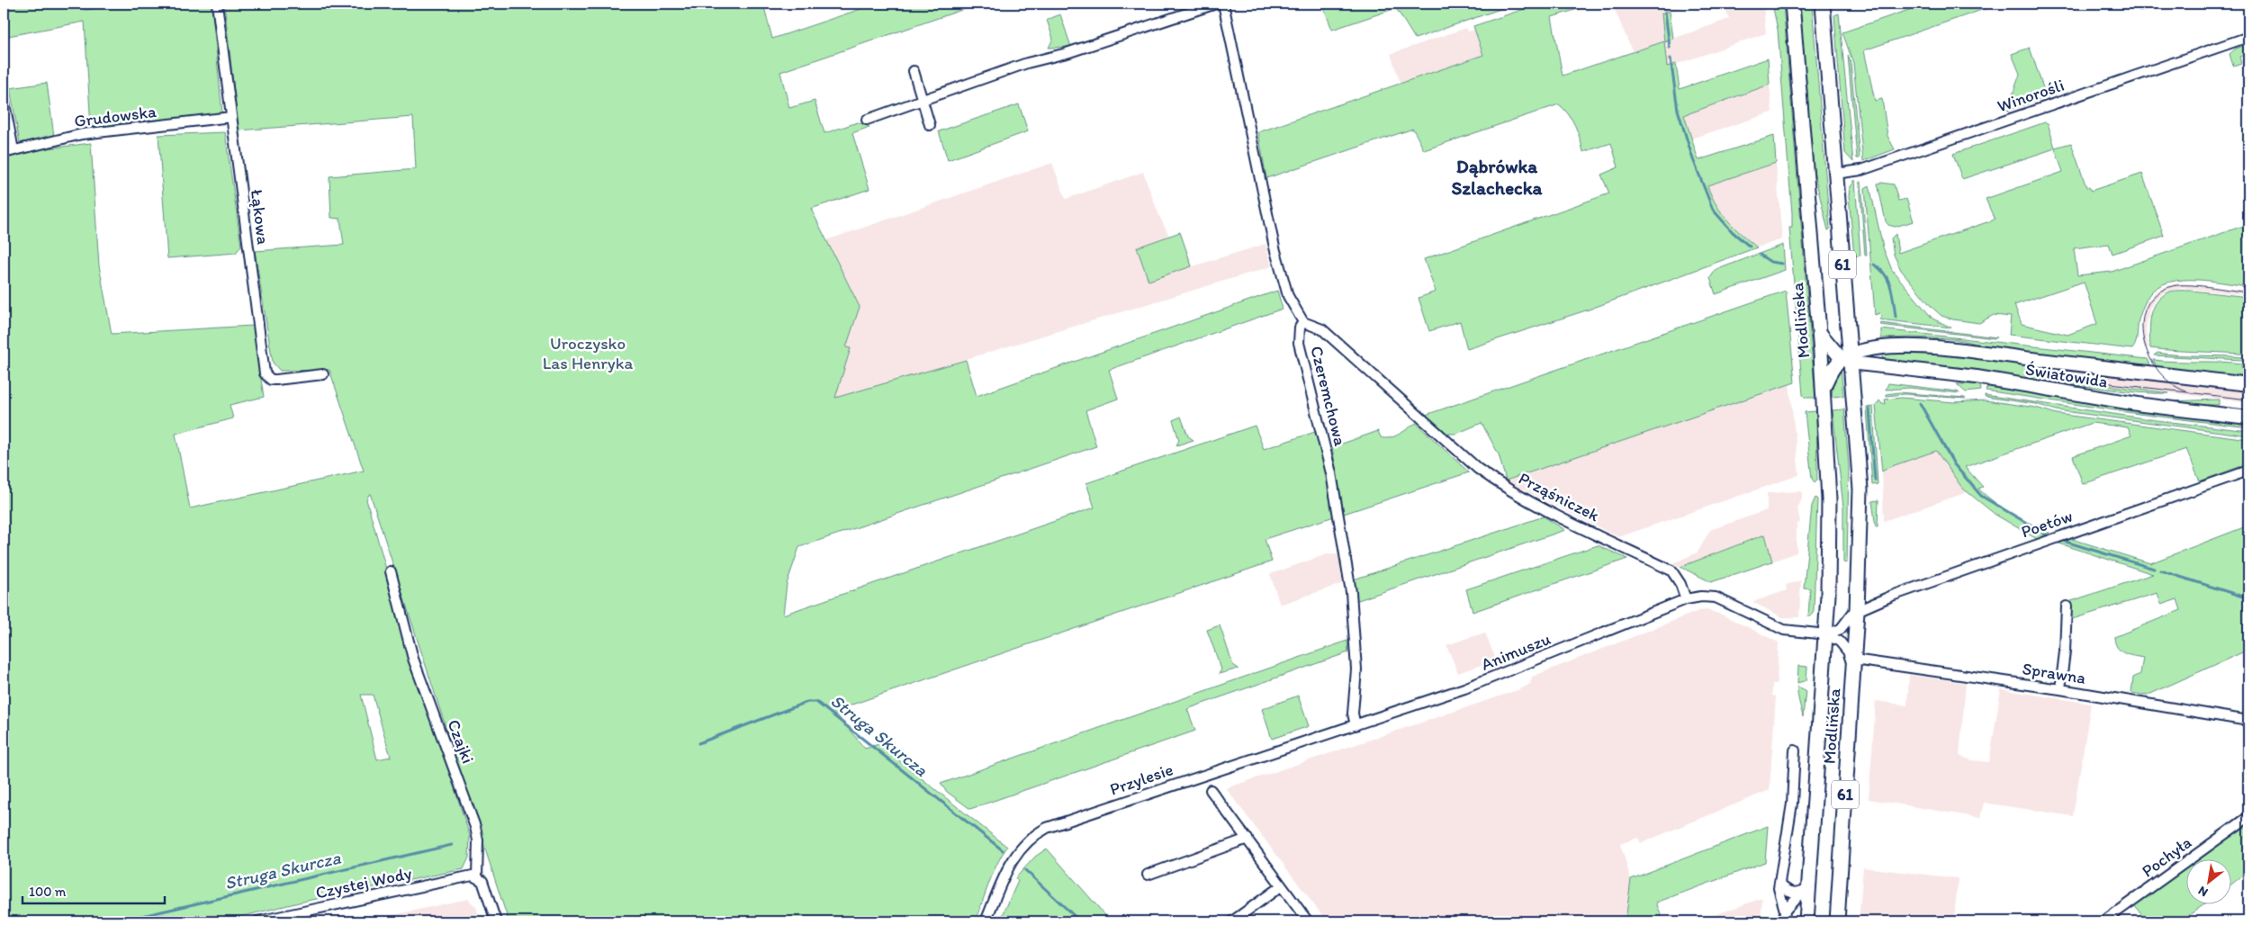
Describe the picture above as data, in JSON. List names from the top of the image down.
{
  "streets": {
    "main road": ["61", "Modlińska"],
    "street": [
      "Winorośli",
      "Grudowska",
      "Łąkowa",
      "Światowida",
      "Czeremchowa",
      "Prząśniczek",
      "Poetów",
      "Animuszu",
      "Sprawna",
      "Czajki",
      "Przylesie",
      "Pochyła",
      "Czystej Wody"
    ]
  },
  "crossings": [
    ["Winorośli", "Modlińska"],
    ["Grudowska", "Łąkowa"],
    ["Modlińska", "Światowida"],
    ["Modlińska", "Poetów"],
    ["Modlińska", "Sprawna"],
    ["Czeremchowa", "Prząśniczek"],
    ["Czeremchowa", "Animuszu"],
    ["Czeremchowa", "Przylesie"],
    ["Prząśniczek", "Animuszu"],
    ["Animuszu", "Przylesie"],
    ["Czajki", "Czystej Wody"]
  ],
  "districts": ["Dąbrówka Szlachecka"],
  "water": ["Struga Skurcza"],
  "parks": ["Uroczysko Las Henryka"],
  "scale_bar": "100 m",
  "north": "bottom left"
}
